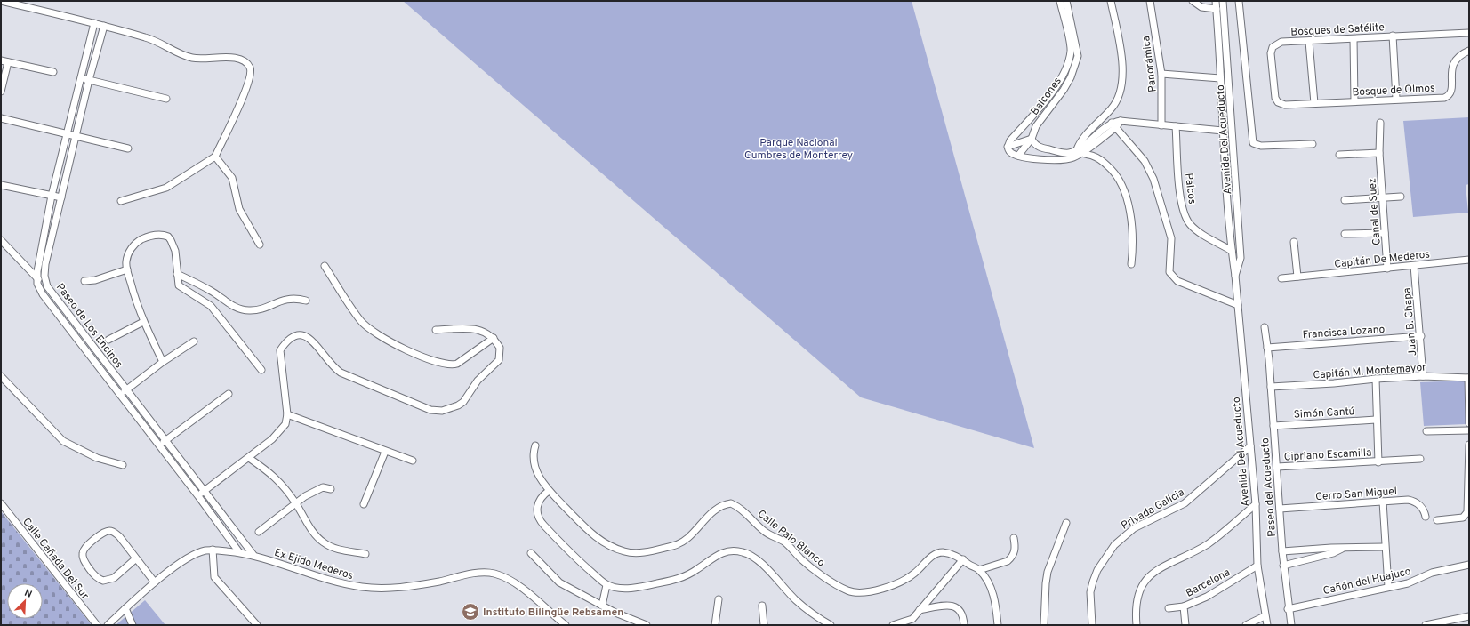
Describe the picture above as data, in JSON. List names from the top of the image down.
{
  "streets": {
    "street": [
      "Bosques de Satélite",
      "Panorámica",
      "Bosque de Olmos",
      "Balcones",
      "Avenida Del Acueducto",
      "Palcos",
      "Canal de Suez",
      "Capitán De Mederos",
      "Juan B. Chapa",
      "Paseo de Los Encinos",
      "Francisca Lozano",
      "Capitán M. Montemayor",
      "Simón Cantú",
      "Cipriano Escamilla",
      "Paseo del Acueducto",
      "Cerro San Miguel",
      "Privada Galicia",
      "Calle Palo Blanco",
      "Calle Cañada Del Sur",
      "Ex Ejido Mederos",
      "Cañón del Huajuco",
      "Barcelona"
    ]
  },
  "crossings": [
    ["Bosques de Satélite", "Bosque de Olmos"],
    ["Avenida Del Acueducto", "Palcos"],
    ["Avenida Del Acueducto", "Privada Galicia"],
    ["Avenida Del Acueducto", "Barcelona"],
    ["Canal de Suez", "Capitán De Mederos"],
    ["Capitán De Mederos", "Juan B. Chapa"],
    ["Juan B. Chapa", "Francisca Lozano"],
    ["Juan B. Chapa", "Capitán M. Montemayor"],
    ["Paseo de Los Encinos", "Ex Ejido Mederos"],
    ["Francisca Lozano", "Paseo del Acueducto"],
    ["Capitán M. Montemayor", "Paseo del Acueducto"],
    ["Simón Cantú", "Paseo del Acueducto"],
    ["Cipriano Escamilla", "Paseo del Acueducto"],
    ["Paseo del Acueducto", "Cerro San Miguel"],
    ["Paseo del Acueducto", "Cañón del Huajuco"]
  ],
  "parks": ["Parque Nacional Cumbres de Monterrey"],
  "places": {
    "school or university": ["Instituto Bilingüe Rebsamen"]
  },
  "north": "top right"
}
